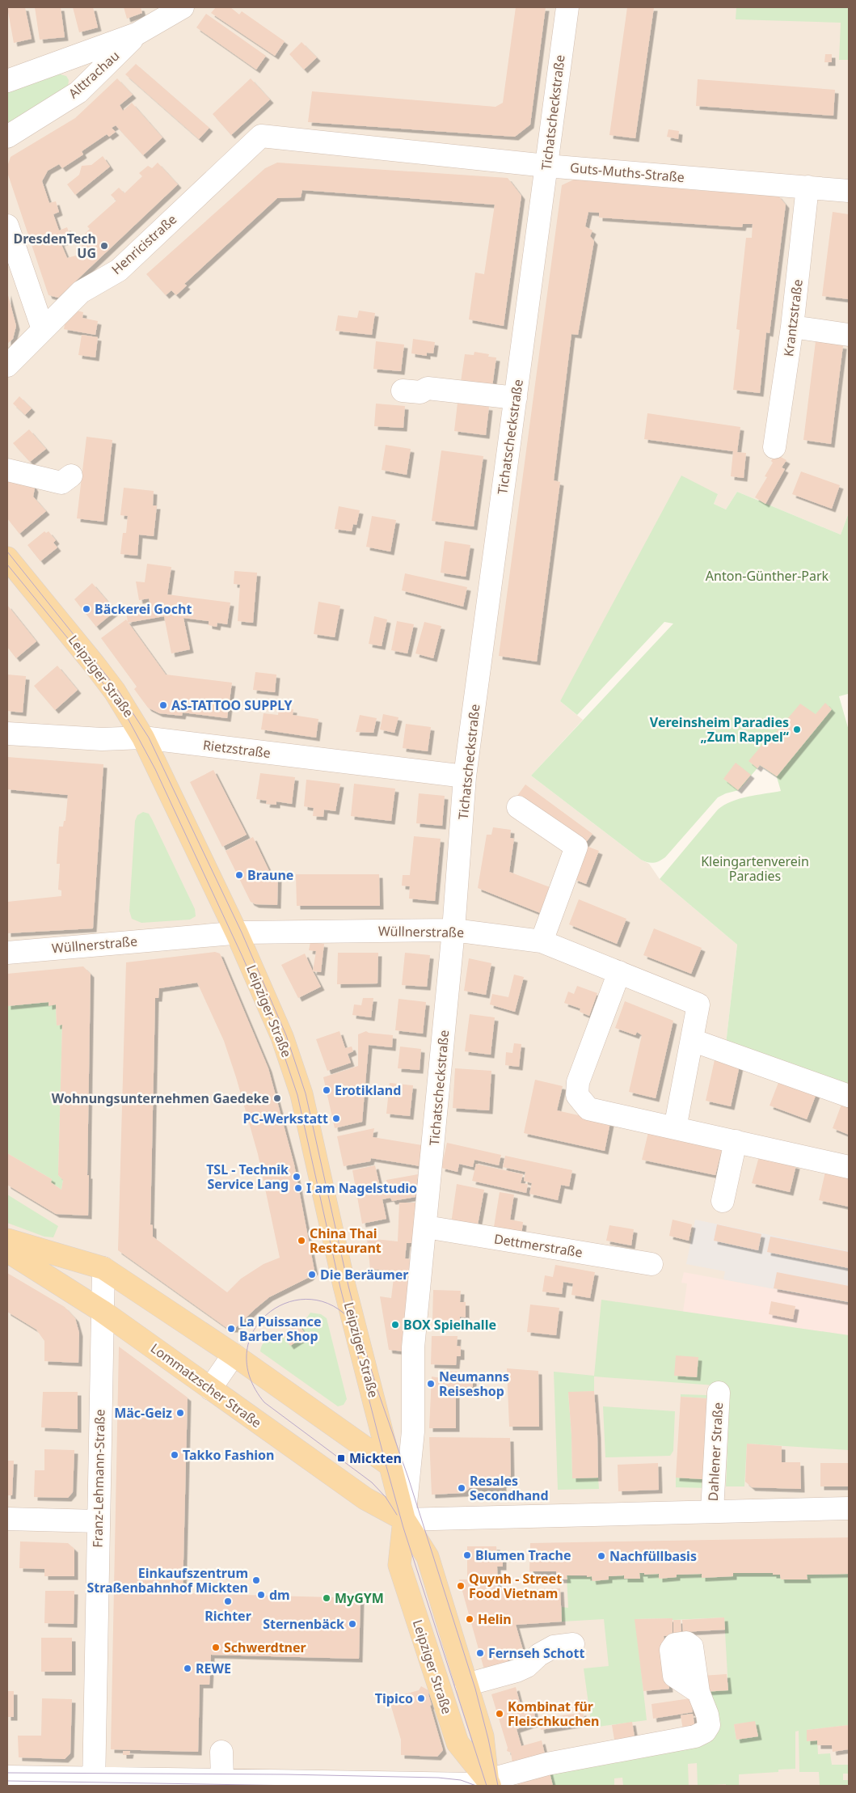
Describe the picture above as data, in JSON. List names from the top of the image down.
{
  "streets": {
    "main road": ["Leipziger Straße", "Lommatzscher Straße"],
    "street": [
      "Alttrachau",
      "Tichatscheckstraße",
      "Guts-Muths-Straße",
      "Henricistraße",
      "Krantzstraße",
      "Rietzstraße",
      "Wüllnerstraße",
      "Dettmerstraße",
      "Dahlener Straße",
      "Franz-Lehmann-Straße"
    ]
  },
  "crossings": [
    ["Tichatscheckstraße", "Guts-Muths-Straße"],
    ["Tichatscheckstraße", "Leipziger Straße"],
    ["Tichatscheckstraße", "Rietzstraße"],
    ["Tichatscheckstraße", "Wüllnerstraße"],
    ["Tichatscheckstraße", "Dettmerstraße"],
    ["Tichatscheckstraße", "Lommatzscher Straße"],
    ["Guts-Muths-Straße", "Henricistraße"],
    ["Guts-Muths-Straße", "Krantzstraße"],
    ["Leipziger Straße", "Rietzstraße"],
    ["Leipziger Straße", "Wüllnerstraße"],
    ["Leipziger Straße", "Lommatzscher Straße"],
    ["Lommatzscher Straße", "Franz-Lehmann-Straße"]
  ],
  "parks": ["Anton-Günther-Park", "Kleingartenverein Paradies"],
  "places": {
    "other": [
      "DresdenTech UG",
      "Bäckerei Gocht",
      "AS-TATTOO SUPPLY",
      "Vereinsheim Paradies „Zum Rappel“",
      "Braune",
      "Erotikland",
      "Wohnungsunternehmen Gaedeke",
      "PC-Werkstatt",
      "TSL - Technik Service Lang",
      "I am Nagelstudio",
      "China Thai Restaurant",
      "Die Beräumer",
      "BOX Spielhalle",
      "La Puissance Barber Shop",
      "Neumanns Reiseshop",
      "Mäc-Geiz",
      "Takko Fashion",
      "Resales Secondhand",
      "Blumen Trache",
      "Nachfüllbasis",
      "Einkaufszentrum Straßenbahnhof Mickten",
      "Quynh - Street Food Vietnam",
      "dm",
      "MyGYM",
      "Richter",
      "Helin",
      "Sternenbäck",
      "Schwerdtner",
      "Fernseh Schott",
      "REWE",
      "Tipico",
      "Kombinat für Fleischkuchen"
    ],
    "transit": ["Mickten"]
  }
}
